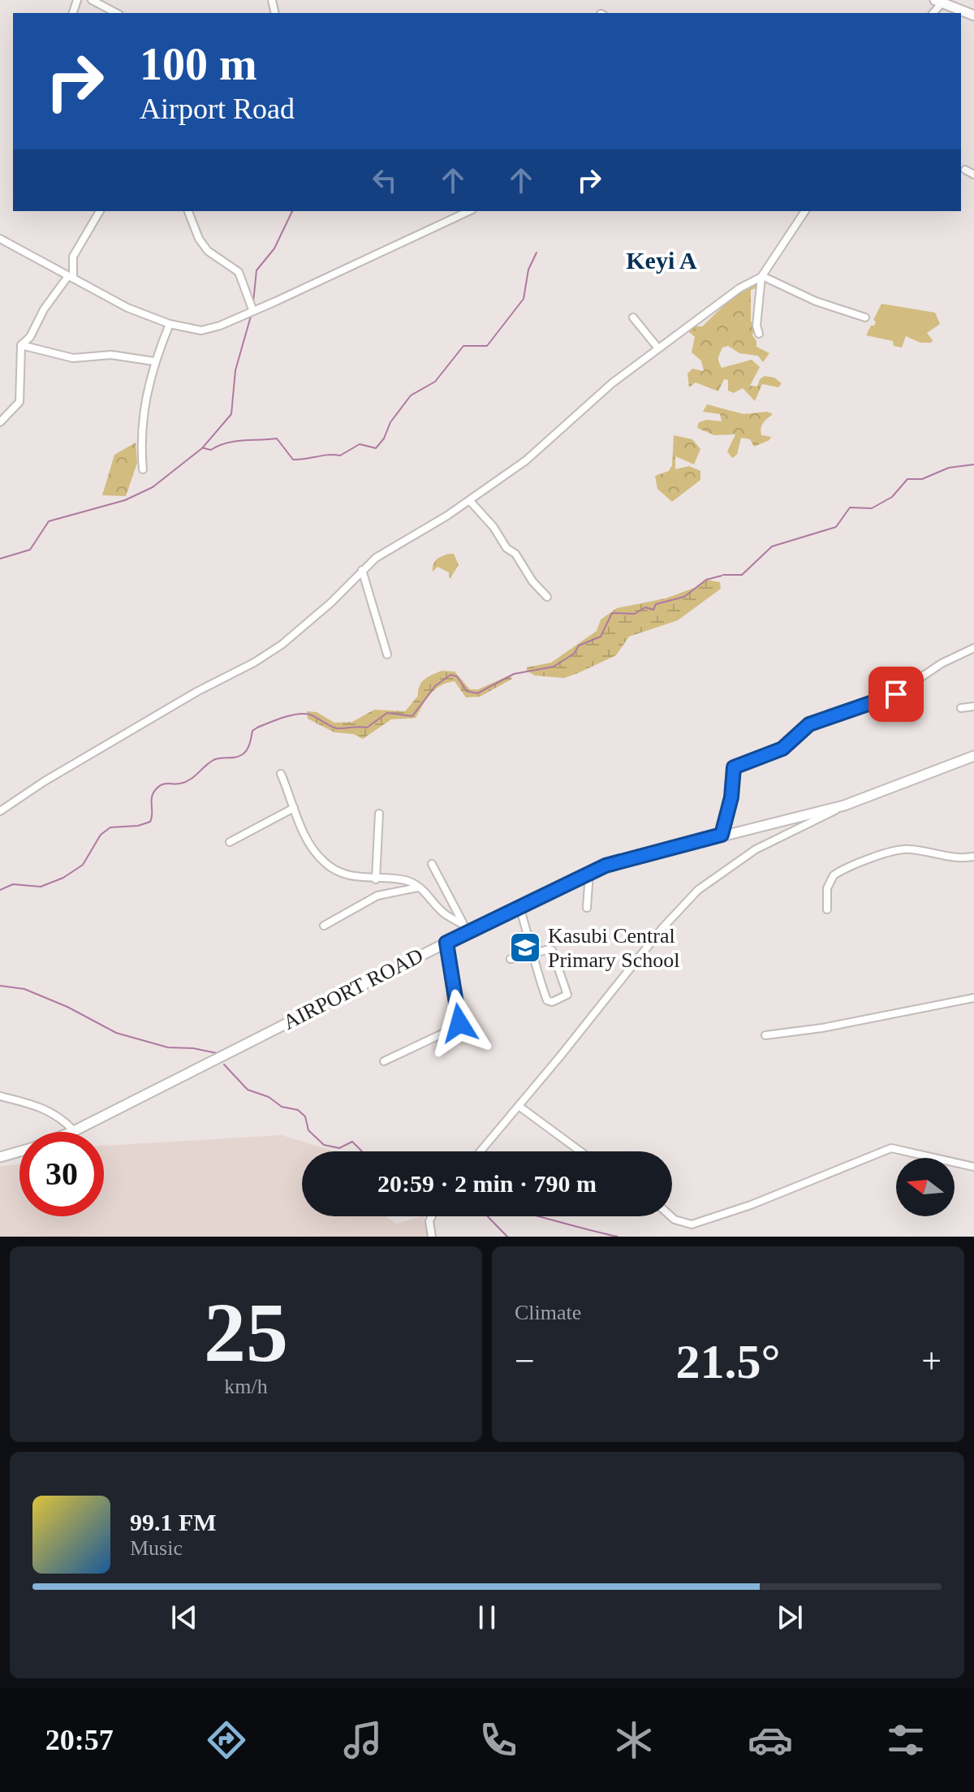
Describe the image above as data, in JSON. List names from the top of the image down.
{
  "streets": {
    "street": ["AIRPORT ROAD"]
  },
  "districts": ["Keyi A"],
  "places": {
    "school or university": ["Kasubi Central Primary School"]
  },
  "north": "left",
  "page": {
    "turn": ["100 m", "Airport Road"],
    "limit": "30",
    "trip": "20:59 · 2 min · 790 m",
    "tile": [
      ["25", "km/h"],
      "Climate"
    ],
    "heat": ["−", "21.5°", "+"],
    "song": ["99.1 FM", "Music"],
    "tabs": "20:57"
  }
}
